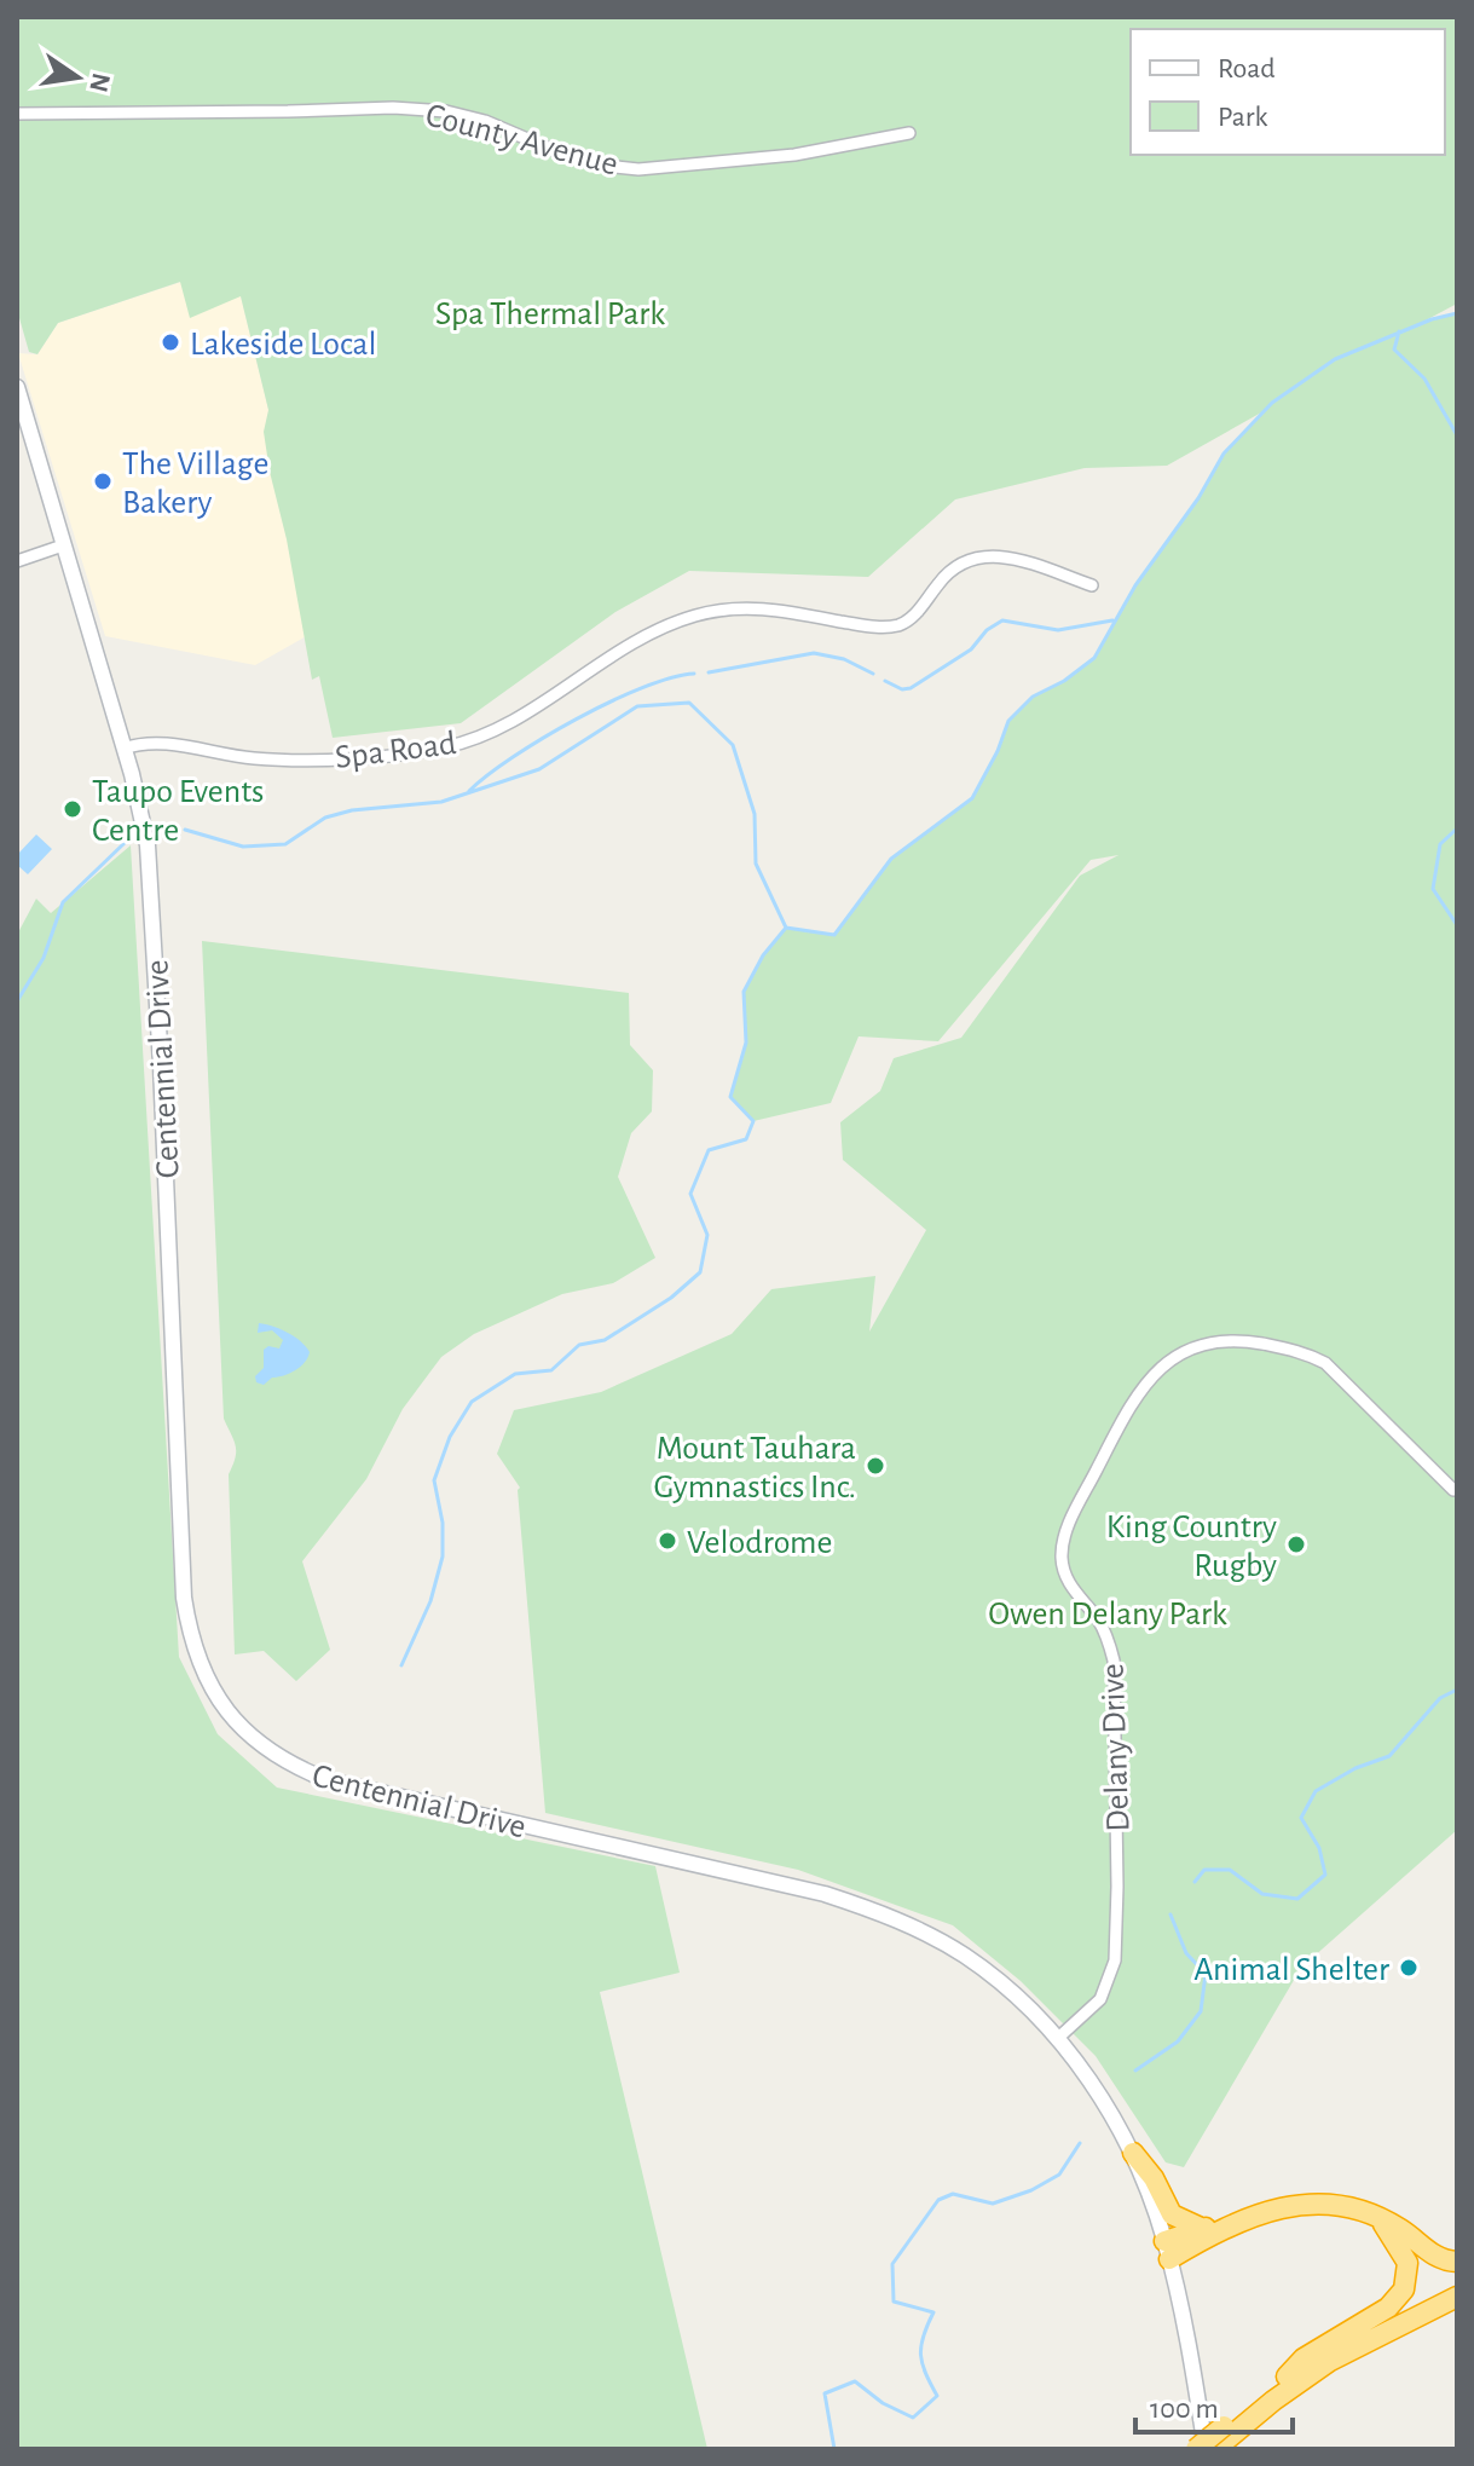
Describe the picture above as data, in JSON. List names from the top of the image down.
{
  "streets": {
    "main road": ["Centennial Drive"],
    "street": ["County Avenue", "Spa Road", "Delany Drive"]
  },
  "crossings": [
    ["Spa Road", "Centennial Drive"],
    ["Centennial Drive", "Delany Drive"]
  ],
  "parks": ["Spa Thermal Park", "Owen Delany Park"],
  "places": [
    "Lakeside Local",
    "The Village Bakery",
    "Taupo Events Centre",
    "Mount Tauhara Gymnastics Inc.",
    "Velodrome",
    "King Country Rugby",
    "Animal Shelter"
  ],
  "legend": ["Road", "Park"],
  "scale_bar": "100 m",
  "north": "right"
}
